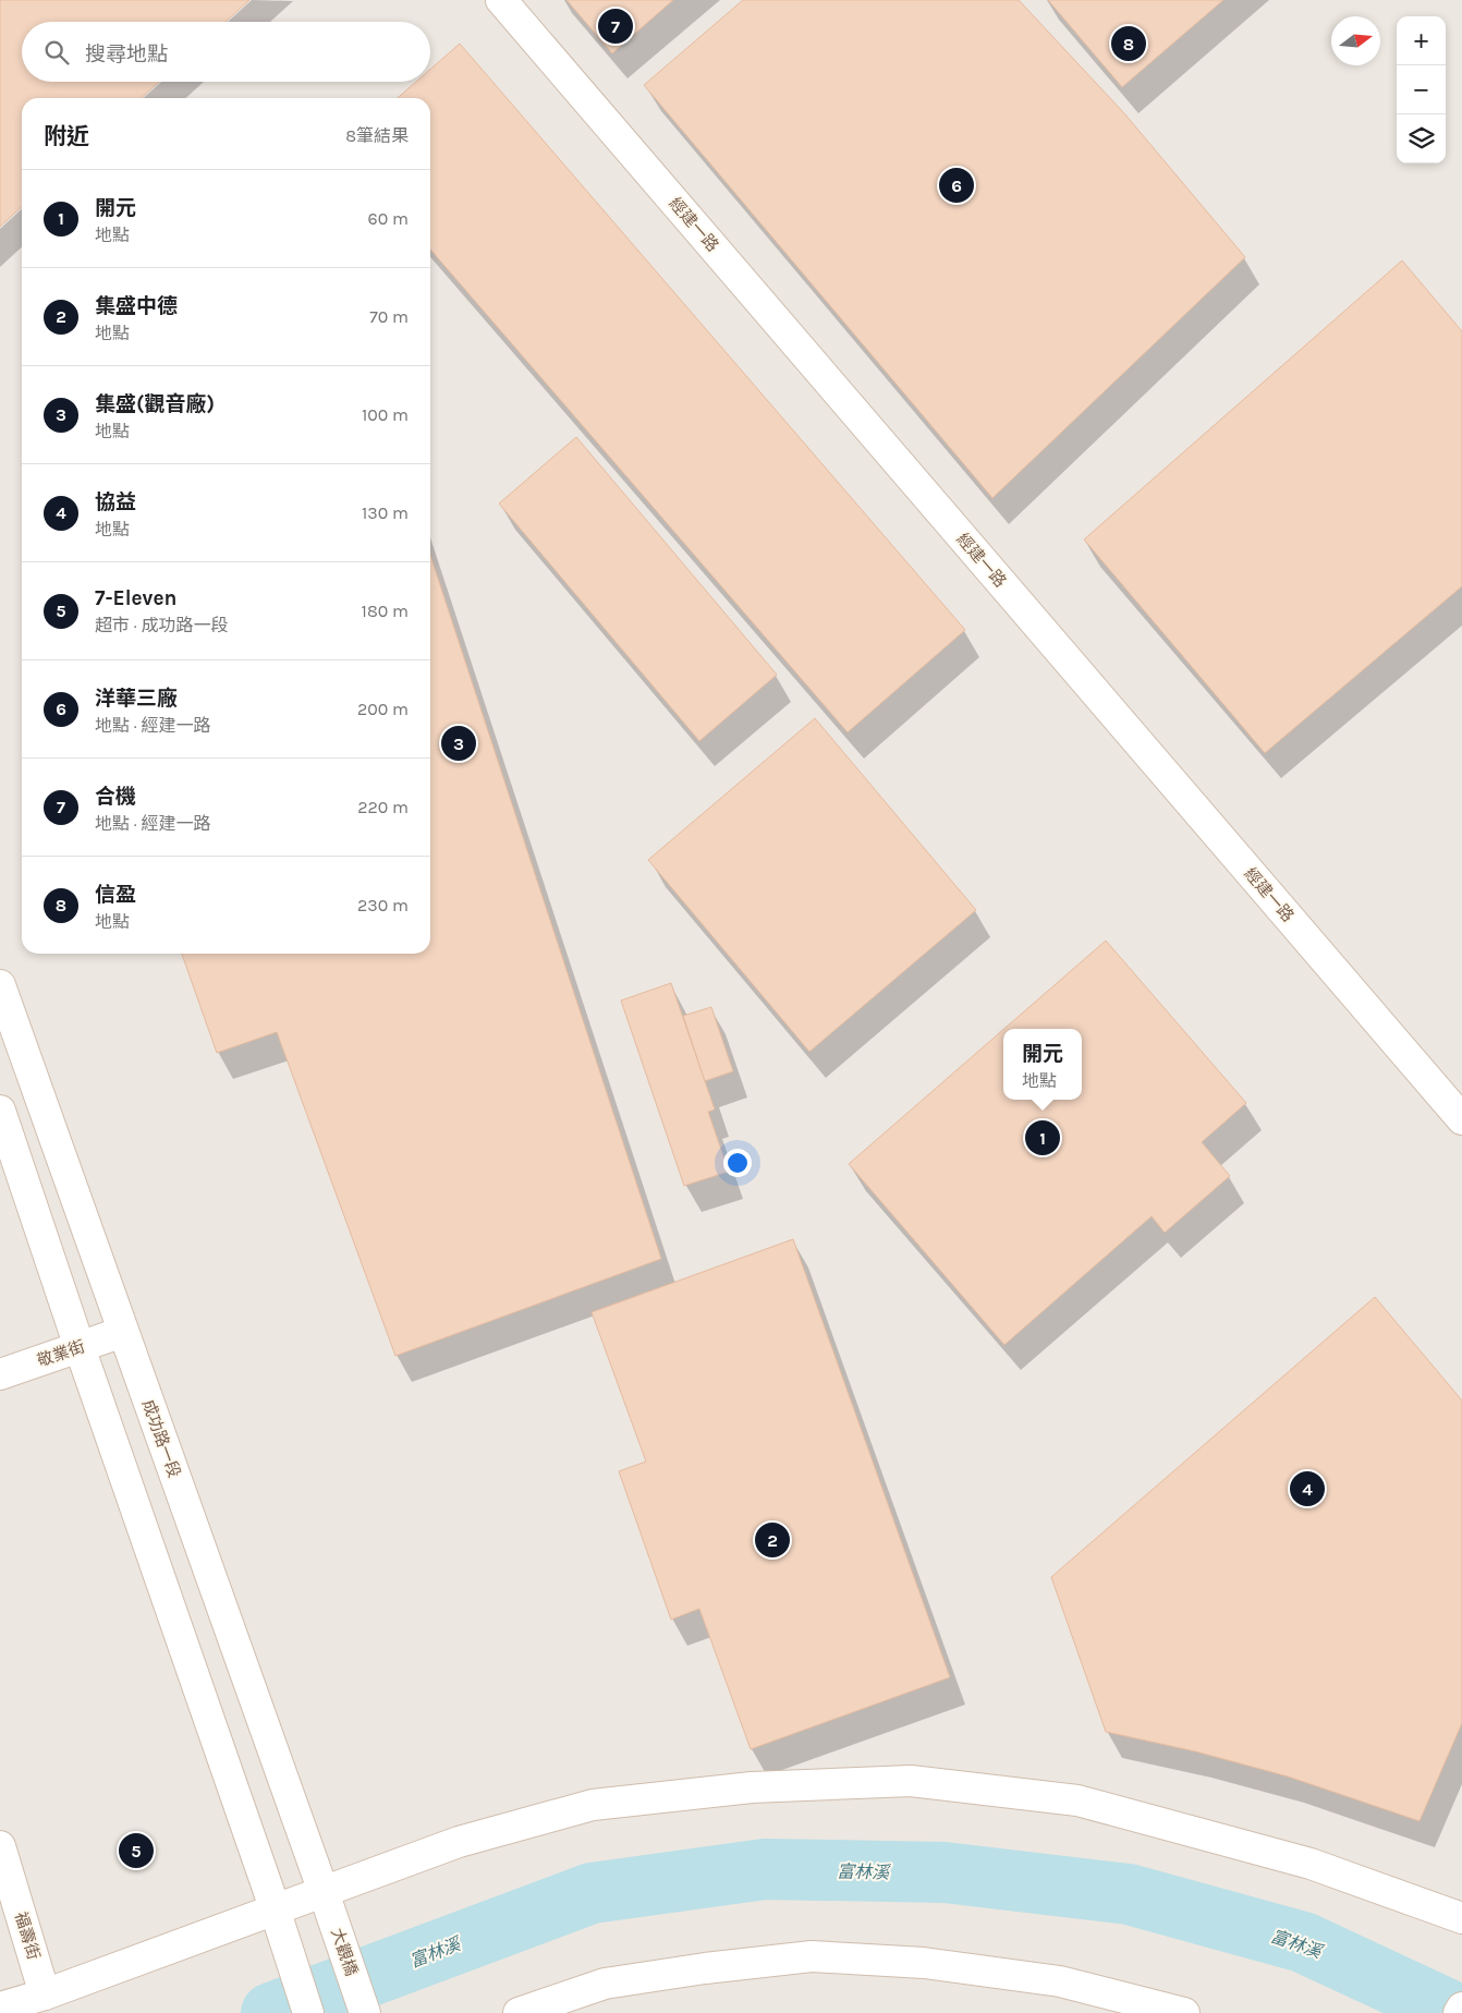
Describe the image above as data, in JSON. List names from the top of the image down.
{
  "streets": {
    "street": [
      "經建一路",
      "敬業街",
      "成功路一段",
      "福壽街",
      "大觀橋"
    ]
  },
  "crossings": [
    ["敬業街", "成功路一段"],
    ["成功路一段", "大觀橋"]
  ],
  "water": ["富林溪"],
  "north": "right",
  "page": {
    "pins": [
      "7",
      "8",
      "6",
      "3",
      "1",
      "4",
      "2",
      "5"
    ],
    "map_buttons": ["+", "−"],
    "search": "搜尋地點",
    "heading": ["附近", "8筆結果"],
    "list": [
      {
        "mark": "1",
        "name": "開元",
        "note": "地點",
        "value": "60 m"
      },
      {
        "mark": "2",
        "name": "集盛中德",
        "note": "地點",
        "value": "70 m"
      },
      {
        "mark": "3",
        "name": "集盛(觀音廠)",
        "note": "地點",
        "value": "100 m"
      },
      {
        "mark": "4",
        "name": "協益",
        "note": "地點",
        "value": "130 m"
      },
      {
        "mark": "5",
        "name": "7-Eleven",
        "note": "超市 · 成功路一段",
        "value": "180 m"
      },
      {
        "mark": "6",
        "name": "洋華三廠",
        "note": "地點 · 經建一路",
        "value": "200 m"
      },
      {
        "mark": "7",
        "name": "合機",
        "note": "地點 · 經建一路",
        "value": "220 m"
      },
      {
        "mark": "8",
        "name": "信盈",
        "note": "地點",
        "value": "230 m"
      }
    ],
    "popup": ["開元", "地點"]
  }
}
